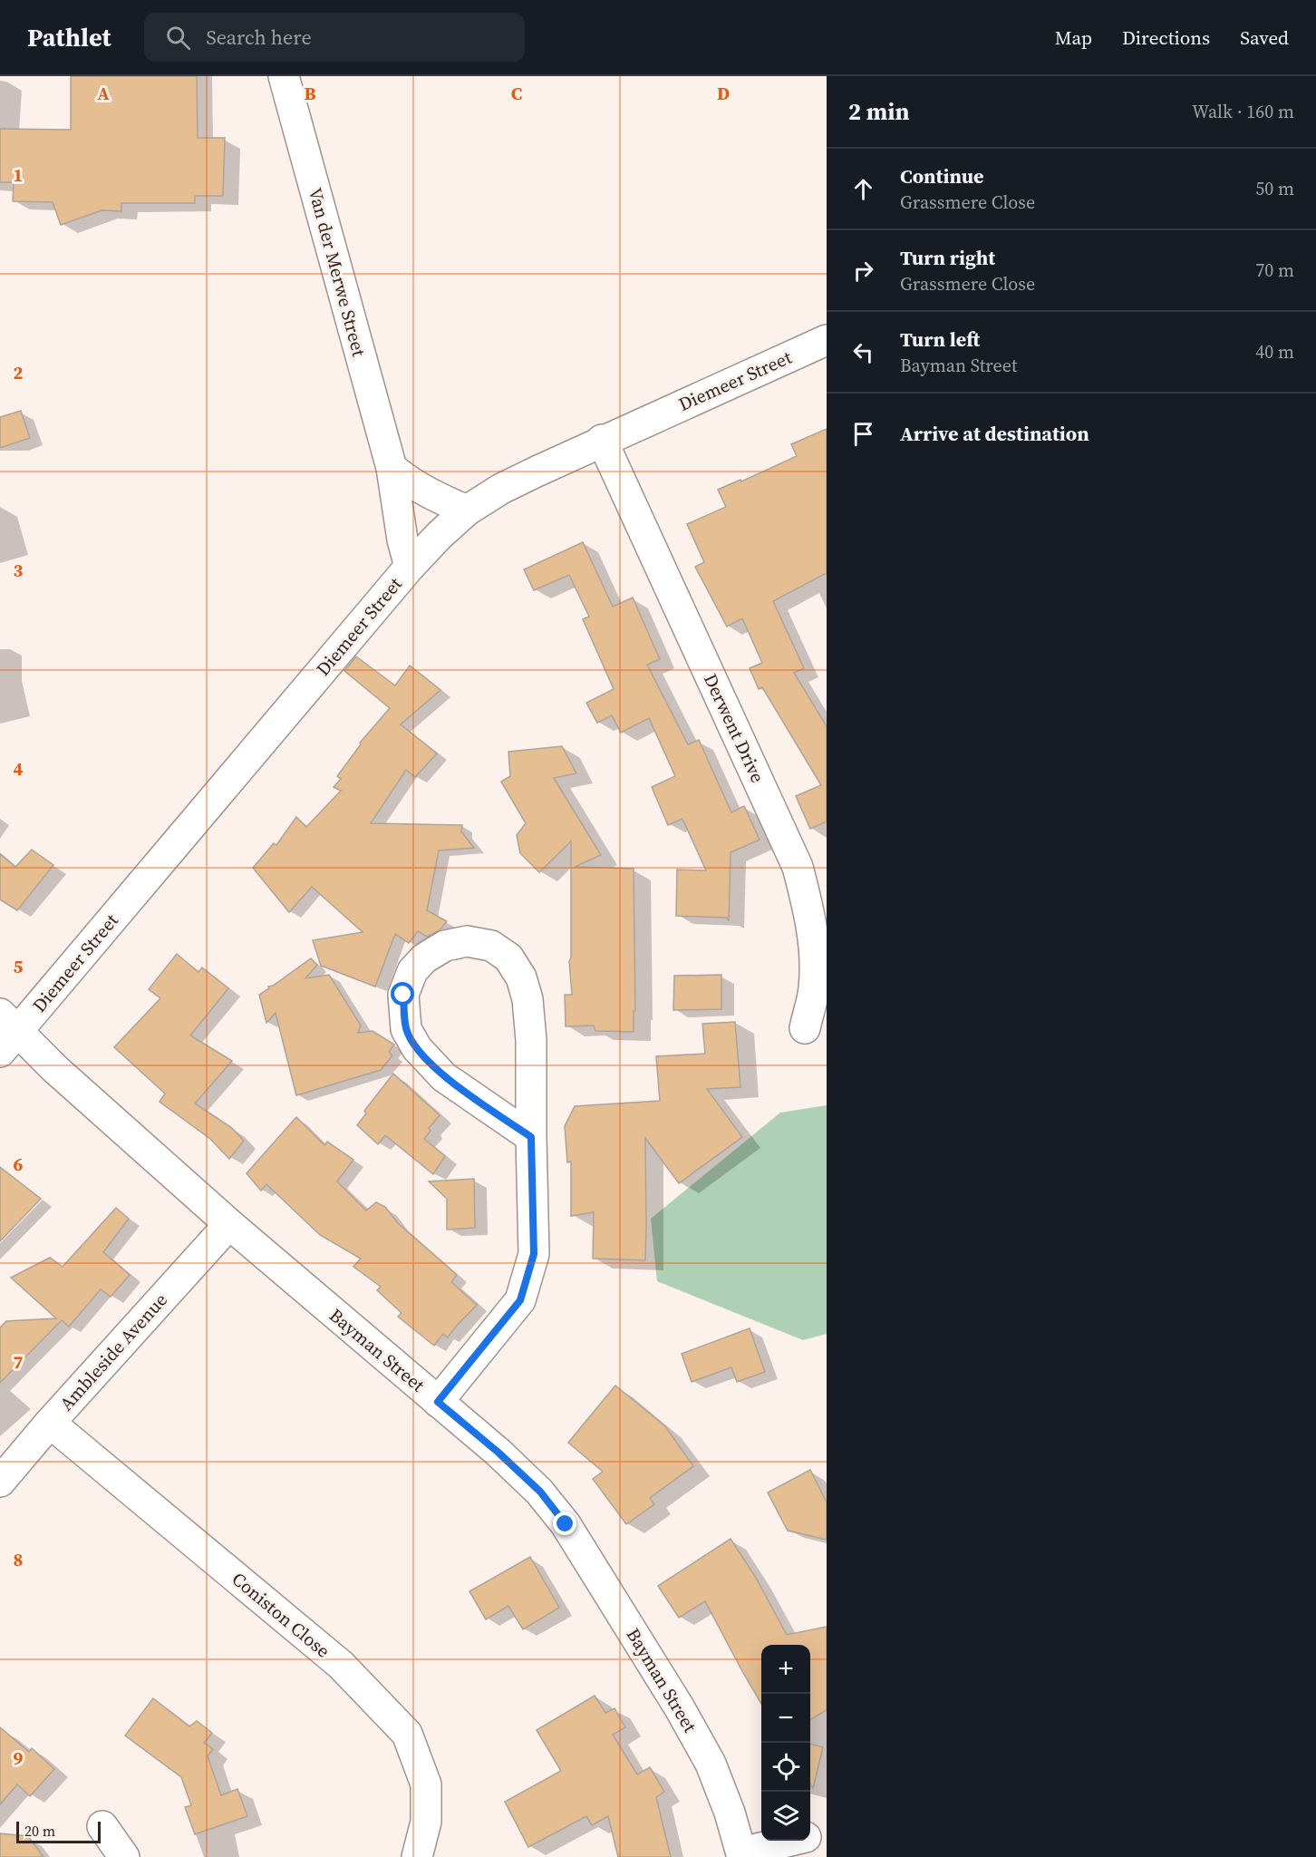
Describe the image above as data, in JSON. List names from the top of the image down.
{
  "streets": {
    "street": [
      "Van der Merwe Street",
      "Diemeer Street",
      "Derwent Drive",
      "Bayman Street",
      "Ambleside Avenue",
      "Coniston Close"
    ]
  },
  "crossings": [
    ["Van der Merwe Street", "Diemeer Street"],
    ["Diemeer Street", "Derwent Drive"],
    ["Diemeer Street", "Bayman Street"],
    ["Bayman Street", "Ambleside Avenue"],
    ["Ambleside Avenue", "Coniston Close"]
  ],
  "scale_bar": "20 m",
  "page": {
    "header": "Pathlet",
    "search": "Search here",
    "nav": ["Map", "Directions", "Saved"],
    "heading": ["2 min", "Walk · 160 m"],
    "list": [
      ["Continue", "Grassmere Close", "50 m"],
      ["Turn right", "Grassmere Close", "70 m"],
      ["Turn left", "Bayman Street", "40 m"],
      "Arrive at destination"
    ],
    "map_buttons": ["+", "−"],
    "scale": "20 m"
  },
  "grid": {
    "columns": [
      "A",
      "B",
      "C",
      "D"
    ],
    "rows": [
      "1",
      "2",
      "3",
      "4",
      "5",
      "6",
      "7",
      "8",
      "9"
    ]
  }
}
